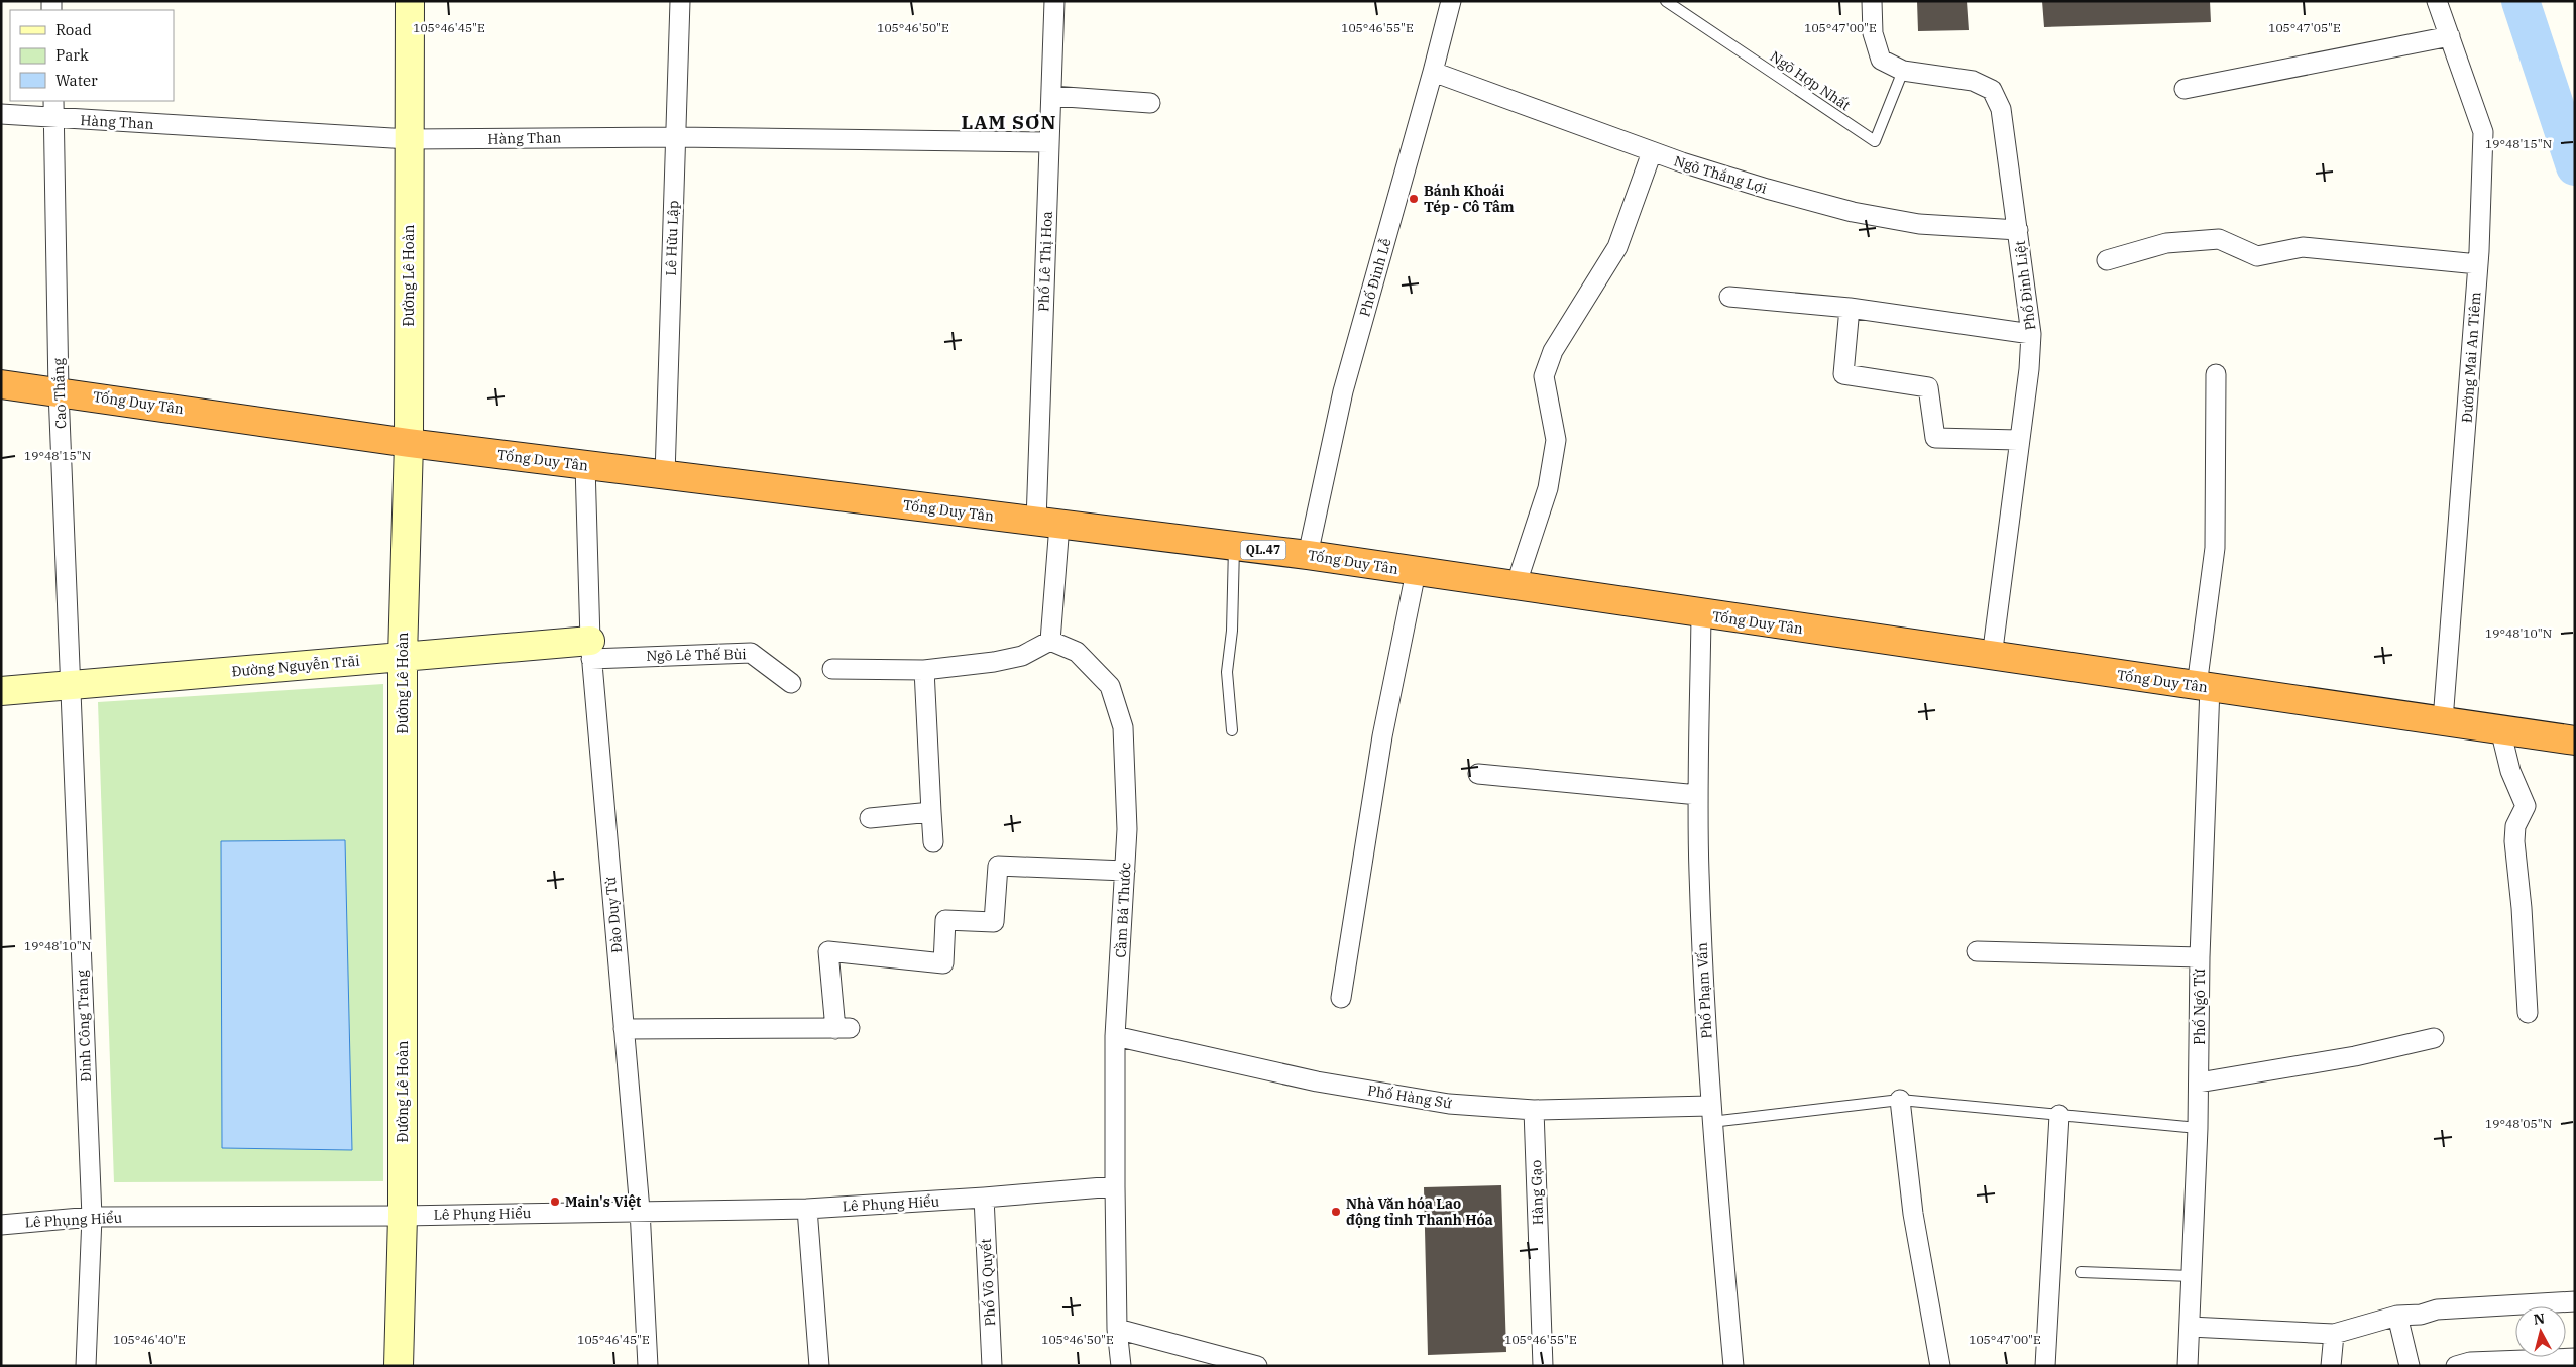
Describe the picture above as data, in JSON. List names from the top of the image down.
{
  "streets": {
    "highway": ["Tống Duy Tân", "QL.47"],
    "street": [
      "Hàng Than",
      "Ngõ Thắng Lợi",
      "Lê Hữu Lập",
      "Phố Lê Thị Hoa",
      "Đường Lê Hoàn",
      "Phố Đinh Lễ",
      "Phố Đinh Liệt",
      "Đường Mai An Tiêm",
      "Cao Thắng",
      "Ngõ Lê Thế Bùi",
      "Đường Nguyễn Trãi",
      "Cầm Bá Thước",
      "Đào Duy Từ",
      "Phố Phạm Vấn",
      "Phố Ngô Từ",
      "Đinh Công Tráng",
      "Phố Hàng Sứ",
      "Hàng Gạo",
      "Lê Phụng Hiểu",
      "Phố Võ Quyết"
    ],
    "lane": ["Ngõ Hợp Nhất"]
  },
  "crossings": [
    ["Ngõ Hợp Nhất", "Phố Đinh Liệt"],
    ["Hàng Than", "Lê Hữu Lập"],
    ["Hàng Than", "Phố Lê Thị Hoa"],
    ["Hàng Than", "Đường Lê Hoàn"],
    ["Hàng Than", "Cao Thắng"],
    ["Ngõ Thắng Lợi", "Phố Đinh Lễ"],
    ["Ngõ Thắng Lợi", "Phố Đinh Liệt"],
    ["Lê Hữu Lập", "Tống Duy Tân"],
    ["Phố Lê Thị Hoa", "Tống Duy Tân"],
    ["Đường Lê Hoàn", "Tống Duy Tân"],
    ["Đường Lê Hoàn", "Đường Nguyễn Trãi"],
    ["Đường Lê Hoàn", "Lê Phụng Hiểu"],
    ["Phố Đinh Lễ", "Tống Duy Tân"],
    ["Phố Đinh Liệt", "Tống Duy Tân"],
    ["Đường Mai An Tiêm", "Tống Duy Tân"],
    ["Cao Thắng", "Tống Duy Tân"],
    ["Cao Thắng", "Đường Nguyễn Trãi"],
    ["Cao Thắng", "Đinh Công Tráng"],
    ["Tống Duy Tân", "QL.47"],
    ["Tống Duy Tân", "Đào Duy Từ"],
    ["Tống Duy Tân", "Phố Phạm Vấn"],
    ["Tống Duy Tân", "Phố Ngô Từ"],
    ["Ngõ Lê Thế Bùi", "Đường Nguyễn Trãi"],
    ["Ngõ Lê Thế Bùi", "Đào Duy Từ"],
    ["Đường Nguyễn Trãi", "Đào Duy Từ"],
    ["Đường Nguyễn Trãi", "Đinh Công Tráng"],
    ["Cầm Bá Thước", "Phố Hàng Sứ"],
    ["Cầm Bá Thước", "Lê Phụng Hiểu"],
    ["Đào Duy Từ", "Lê Phụng Hiểu"],
    ["Phố Phạm Vấn", "Phố Hàng Sứ"],
    ["Đinh Công Tráng", "Lê Phụng Hiểu"],
    ["Phố Hàng Sứ", "Hàng Gạo"],
    ["Lê Phụng Hiểu", "Phố Võ Quyết"]
  ],
  "districts": ["LAM SƠN"],
  "places": ["Bánh Khoái Tép - Cô Tâm", "Main's Việt", "Nhà Văn hóa Lao động tỉnh Thanh Hóa"],
  "legend": ["Road", "Park", "Water"],
  "north": "top",
  "coordinates": [
    "105°46'45\"E",
    "105°46'50\"E",
    "105°46'55\"E",
    "105°47'00\"E",
    "105°47'05\"E",
    "19°48'15\"N",
    "19°48'10\"N",
    "19°48'05\"N",
    "105°46'40\"E"
  ]
}
